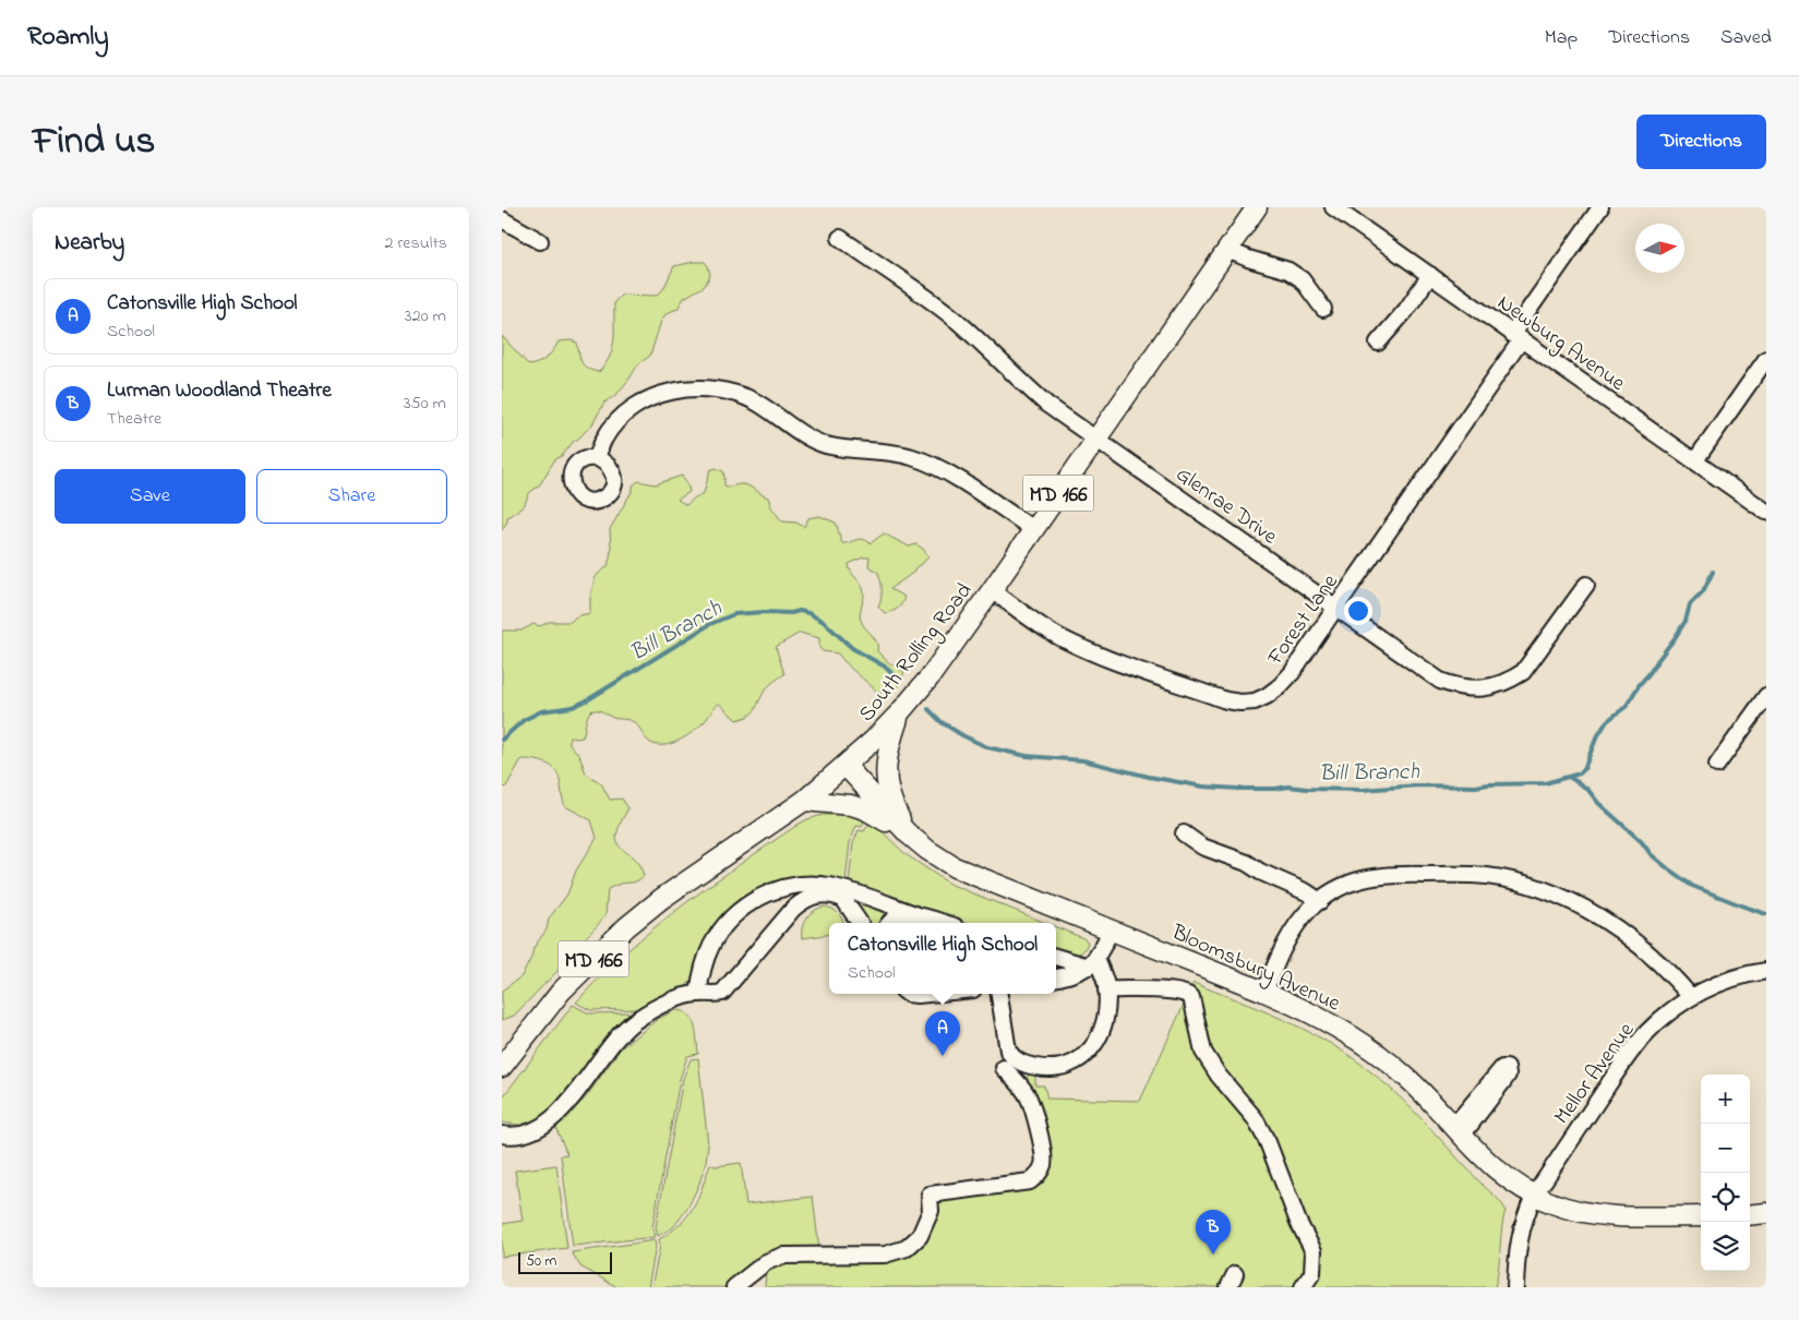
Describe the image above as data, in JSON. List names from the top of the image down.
{
  "streets": {
    "main road": ["MD 166", "South Rolling Road", "Bloomsbury Avenue"],
    "street": [
      "Newburg Avenue",
      "Glenrae Drive",
      "Forest Lane",
      "Mellor Avenue"
    ]
  },
  "crossings": [
    ["Newburg Avenue", "Forest Lane"],
    ["Glenrae Drive", "Forest Lane"],
    ["Glenrae Drive", "South Rolling Road"],
    ["Forest Lane", "South Rolling Road"],
    ["South Rolling Road", "Bloomsbury Avenue"],
    ["Bloomsbury Avenue", "Mellor Avenue"]
  ],
  "water": ["Bill Branch"],
  "scale_bar": "50 m",
  "north": "right",
  "page": {
    "header": "Roamly",
    "nav": ["Map", "Directions", "Saved"],
    "title": "Find us",
    "buttons": [
      "Directions",
      ["Save", "Share"]
    ],
    "heading": ["Nearby", "2 results"],
    "list": [
      {
        "mark": "A",
        "name": "Catonsville High School",
        "note": "School",
        "value": "320 m"
      },
      {
        "mark": "B",
        "name": "Lurman Woodland Theatre",
        "note": "Theatre",
        "value": "350 m"
      }
    ],
    "popup": ["Catonsville High School", "School"],
    "pins": ["A", "B"],
    "map_buttons": ["+", "−"],
    "scale": "50 m"
  }
}
